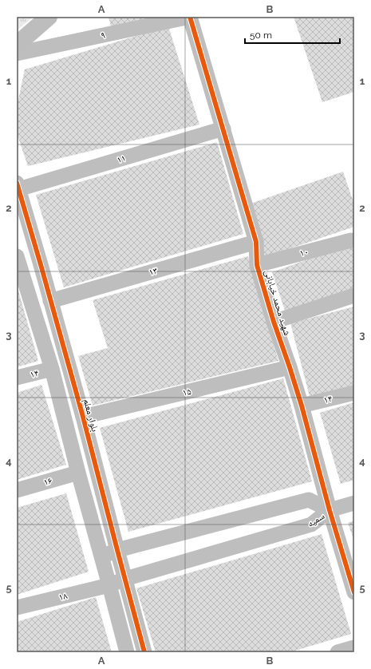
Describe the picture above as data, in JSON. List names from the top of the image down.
{
  "streets": {
    "street": [
      "۹",
      "۱۱",
      "۱۰",
      "۱۳",
      "شهید محمد خیابانی",
      "۱۴",
      "۱۵",
      "بلوار معلم",
      "۱۶",
      "سمیه",
      "۱۸"
    ]
  },
  "crossings": [
    ["۹", "شهید محمد خیابانی"],
    ["۱۱", "شهید محمد خیابانی"],
    ["۱۱", "بلوار معلم"],
    ["۱۰", "شهید محمد خیابانی"],
    ["۱۳", "شهید محمد خیابانی"],
    ["۱۳", "بلوار معلم"],
    ["شهید محمد خیابانی", "۱۴"],
    ["شهید محمد خیابانی", "۱۵"],
    ["شهید محمد خیابانی", "سمیه"],
    ["۱۵", "بلوار معلم"],
    ["بلوار معلم", "سمیه"],
    ["سمیه", "۱۸"]
  ],
  "scale_bar": "50 m",
  "grid": {
    "columns": ["A", "B"],
    "rows": [
      "1",
      "2",
      "3",
      "4",
      "5"
    ]
  }
}
